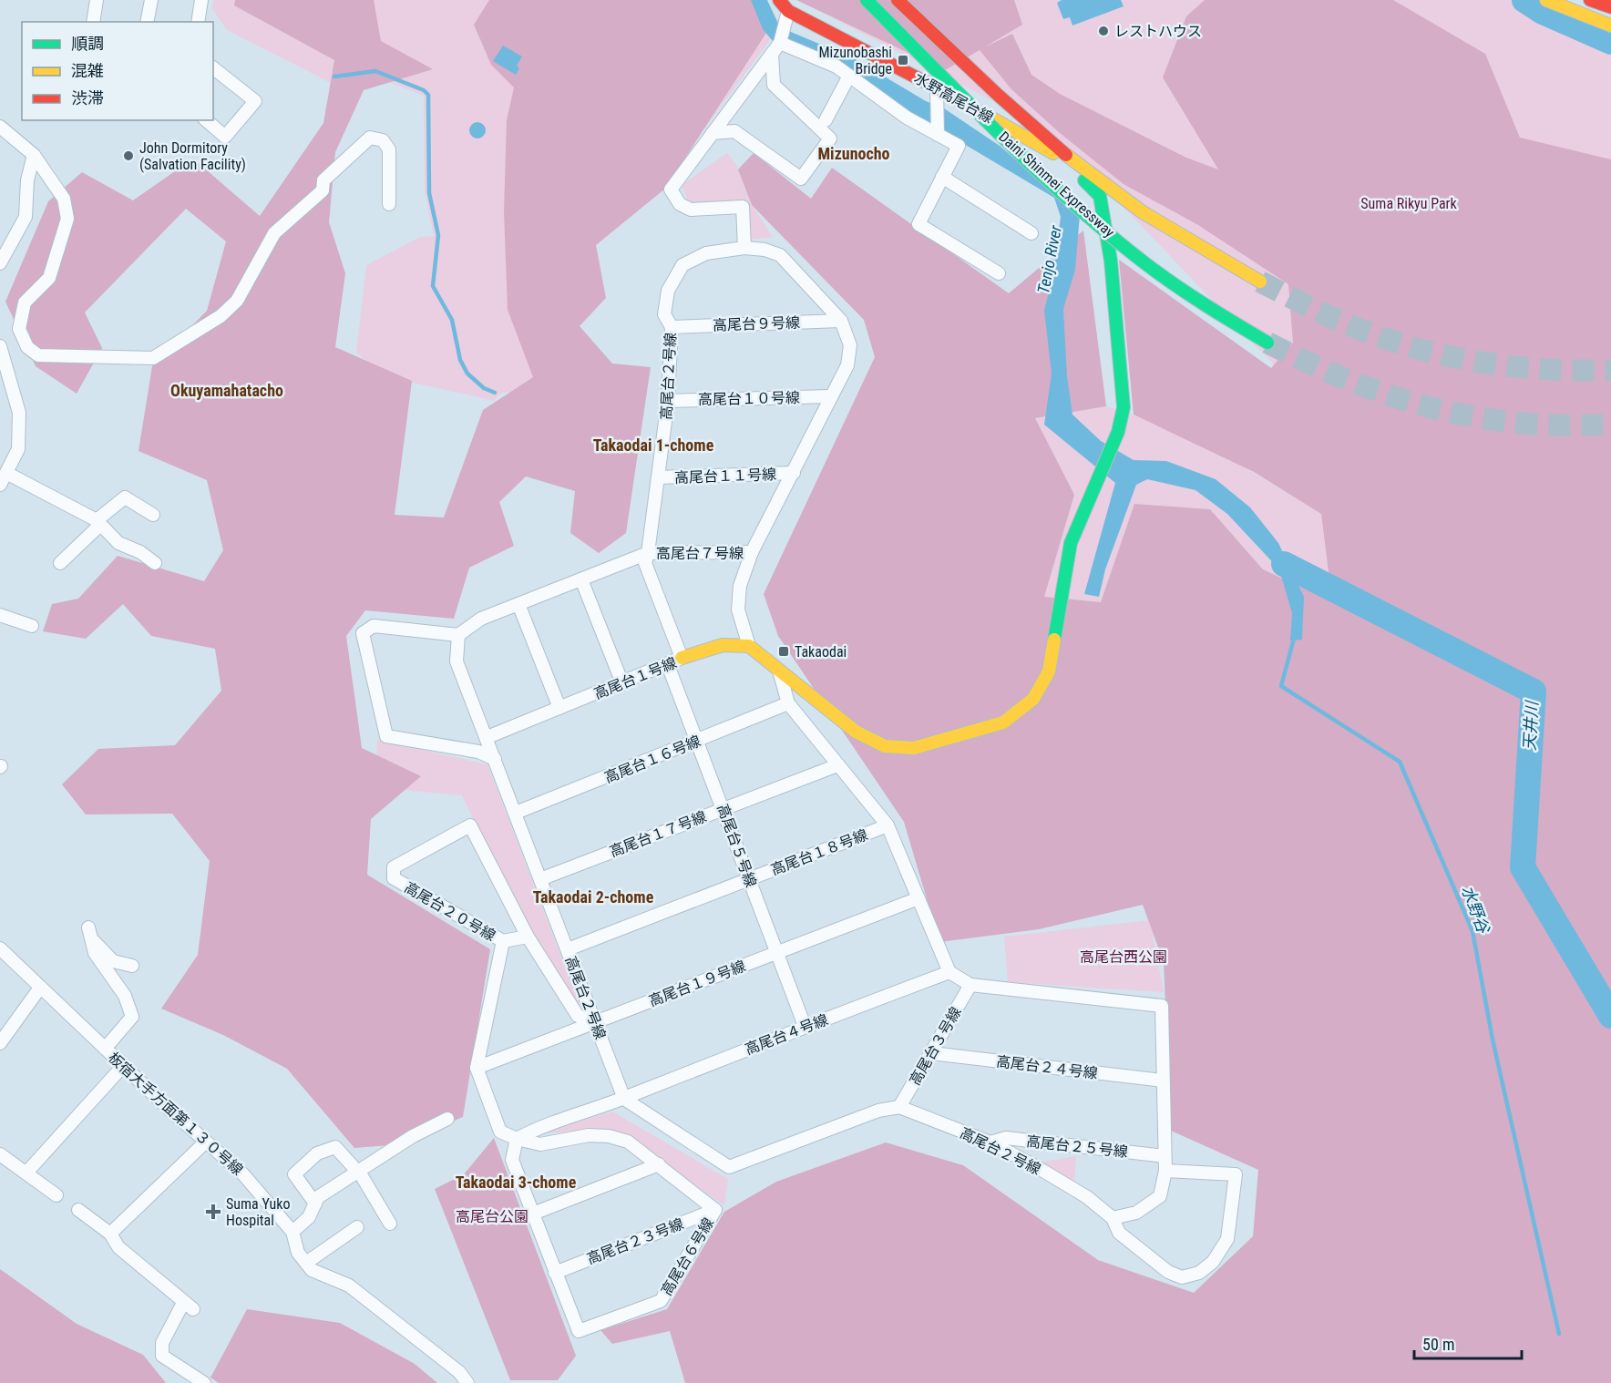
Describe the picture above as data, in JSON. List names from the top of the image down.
{
  "streets": {
    "main road": ["水野高尾台線", "Daini Shinmei Expressway", "高尾台１号線"],
    "street": [
      "高尾台９号線",
      "高尾台２号線",
      "高尾台１０号線",
      "高尾台１１号線",
      "高尾台７号線",
      "高尾台１６号線",
      "高尾台１７号線",
      "高尾台５号線",
      "高尾台１８号線",
      "高尾台２０号線",
      "高尾台１９号線",
      "高尾台４号線",
      "高尾台３号線",
      "高尾台２４号線",
      "板宿大手方面第１３０号線",
      "高尾台２５号線",
      "高尾台２３号線",
      "高尾台６号線"
    ]
  },
  "crossings": [
    ["高尾台９号線", "高尾台２号線"],
    ["高尾台２号線", "高尾台１０号線"],
    ["高尾台２号線", "高尾台１１号線"],
    ["高尾台２号線", "高尾台７号線"],
    ["高尾台２号線", "高尾台１号線"],
    ["高尾台２号線", "高尾台１６号線"],
    ["高尾台２号線", "高尾台１７号線"],
    ["高尾台２号線", "高尾台１８号線"],
    ["高尾台２号線", "高尾台２０号線"],
    ["高尾台２号線", "高尾台１９号線"],
    ["高尾台２号線", "高尾台４号線"],
    ["高尾台２号線", "高尾台３号線"],
    ["高尾台２号線", "高尾台２５号線"],
    ["高尾台１号線", "高尾台５号線"],
    ["高尾台１６号線", "高尾台５号線"],
    ["高尾台１７号線", "高尾台５号線"],
    ["高尾台５号線", "高尾台１８号線"],
    ["高尾台５号線", "高尾台１９号線"],
    ["高尾台５号線", "高尾台４号線"],
    ["高尾台２０号線", "高尾台１９号線"],
    ["高尾台３号線", "高尾台２４号線"],
    ["高尾台２３号線", "高尾台６号線"]
  ],
  "districts": [
    "Mizunocho",
    "Okuyamahatacho",
    "Takaodai 1-chome",
    "Takaodai 2-chome",
    "Takaodai 3-chome"
  ],
  "water": ["Tenjo River", "天井川", "水野谷"],
  "parks": ["Suma Rikyu Park", "高尾台西公園", "高尾台公園"],
  "places": {
    "other": ["レストハウス", "John Dormitory (Salvation Facility)"],
    "transit": ["Mizunobashi Bridge", "Takaodai"],
    "health": ["Suma Yuko Hospital"]
  },
  "legend": ["順調", "混雑", "渋滞"],
  "scale_bar": "50 m"
}
